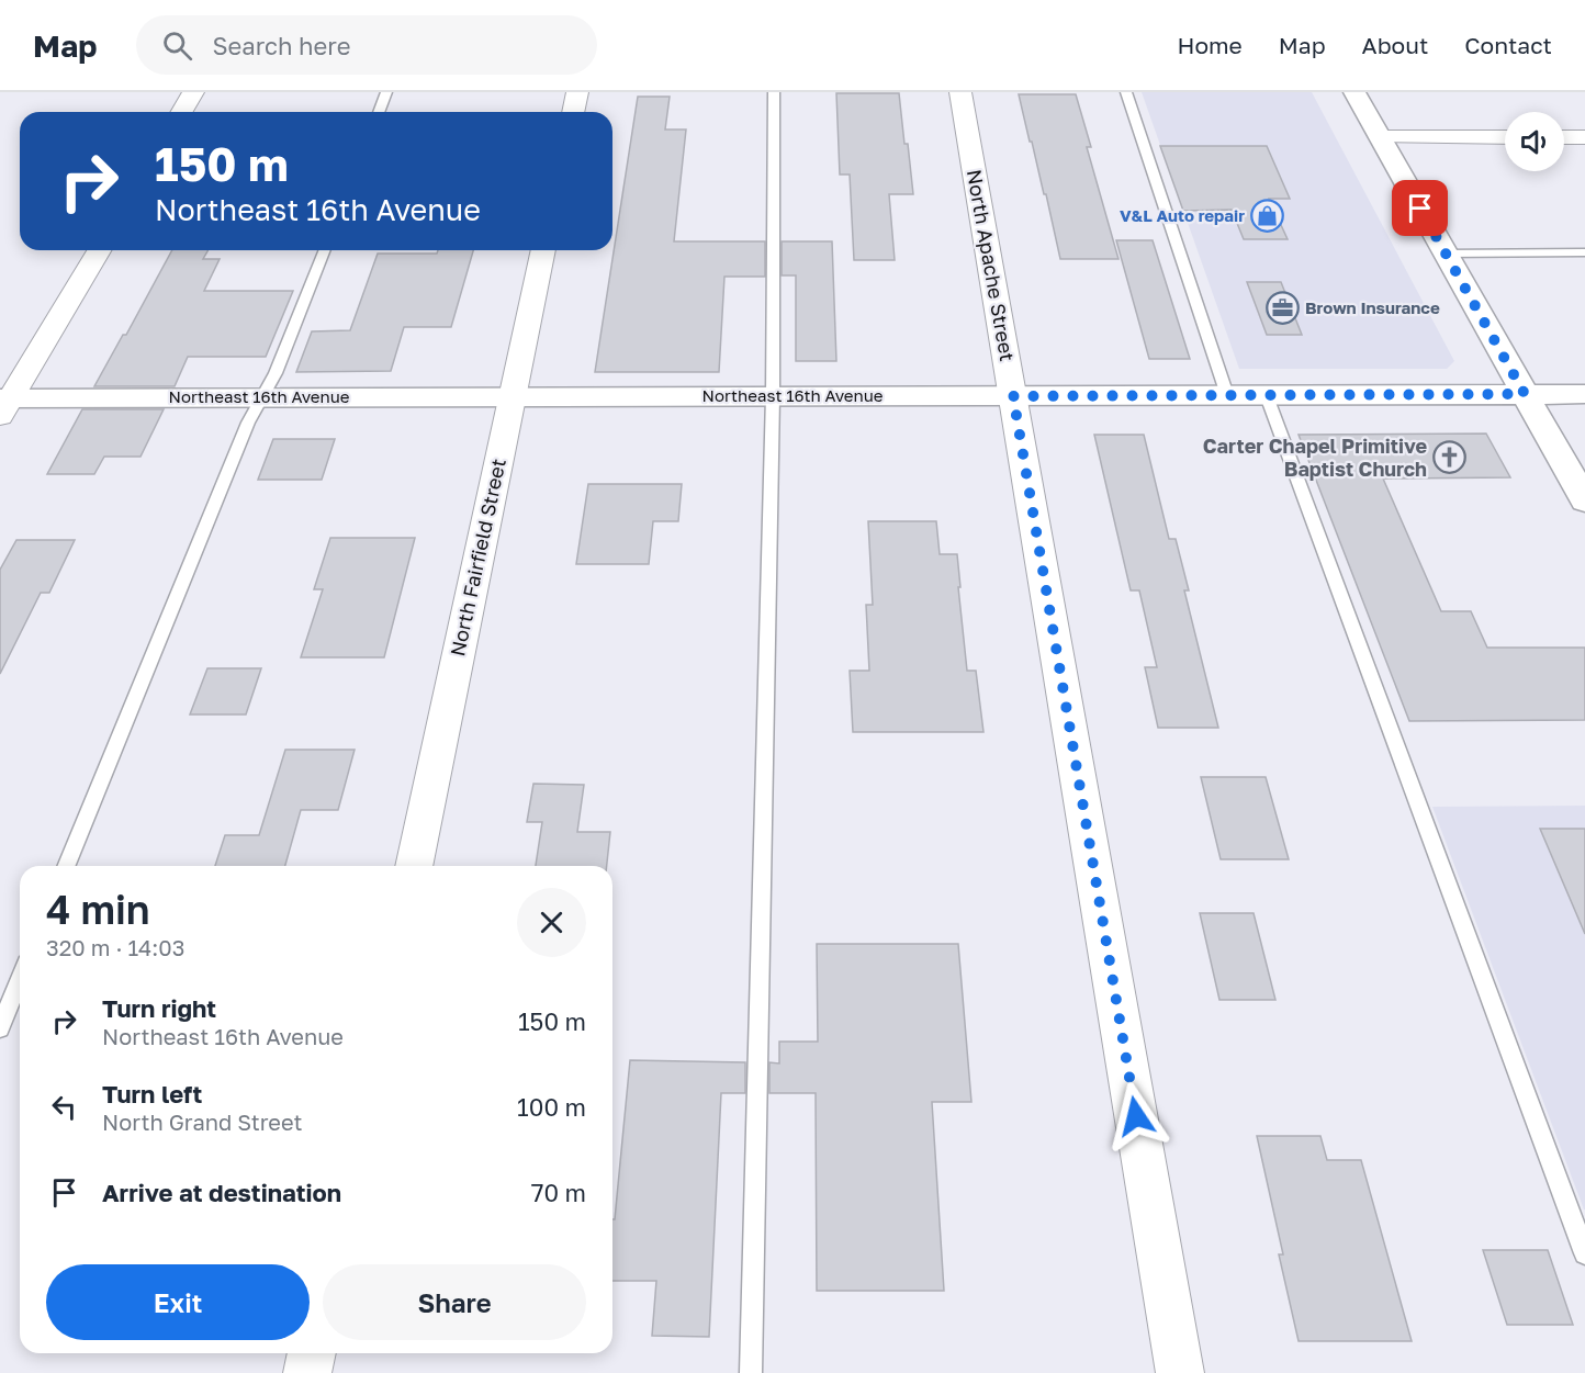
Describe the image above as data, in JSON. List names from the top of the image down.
{
  "streets": {
    "street": ["North Apache Street", "Northeast 16th Avenue", "North Fairfield Street"]
  },
  "crossings": [
    ["North Apache Street", "Northeast 16th Avenue"],
    ["Northeast 16th Avenue", "North Fairfield Street"]
  ],
  "places": {
    "shop": ["V&L Auto repair"],
    "office": ["Brown Insurance"],
    "church": ["Carter Chapel Primitive Baptist Church"]
  },
  "page": {
    "header": "Map",
    "search": "Search here",
    "nav": [
      "Home",
      "Map",
      "About",
      "Contact"
    ],
    "turn": ["150 m", "Northeast 16th Avenue"],
    "heading": ["4 min", "320 m · 14:03"],
    "list": [
      {
        "name": "Turn right",
        "note": "Northeast 16th Avenue",
        "value": "150 m"
      },
      {
        "name": "Turn left",
        "note": "North Grand Street",
        "value": "100 m"
      },
      {
        "name": "Arrive at destination",
        "value": "70 m"
      }
    ],
    "buttons": ["Exit", "Share"]
  }
}
